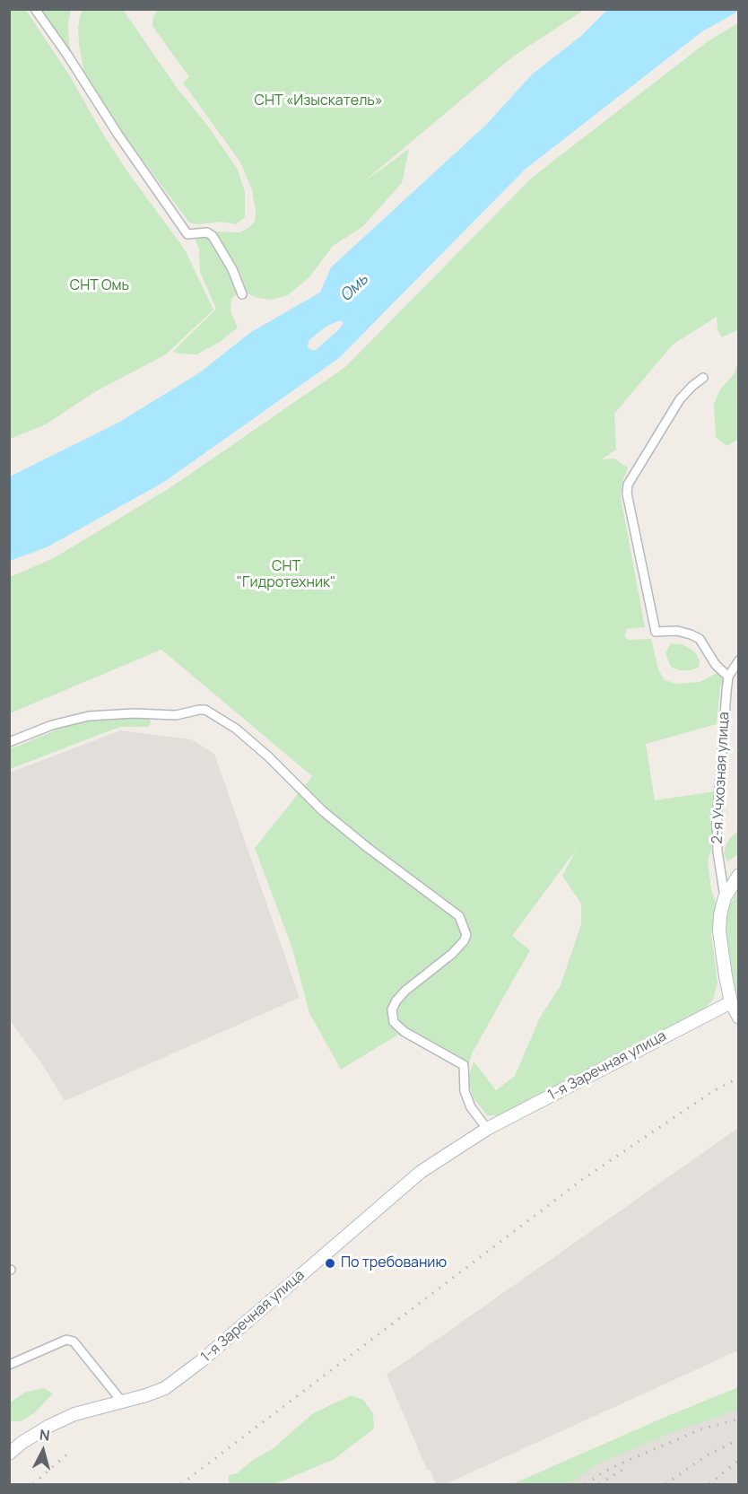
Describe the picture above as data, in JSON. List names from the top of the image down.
{
  "streets": {
    "street": ["2-я Учхозная улица", "1-я Заречная улица"]
  },
  "water": ["Омь"],
  "parks": ["СНТ «Изыскатель»", "СНТ Омь", "СНТ \"Гидротехник\""],
  "places": ["По требованию"],
  "north": "top"
}
